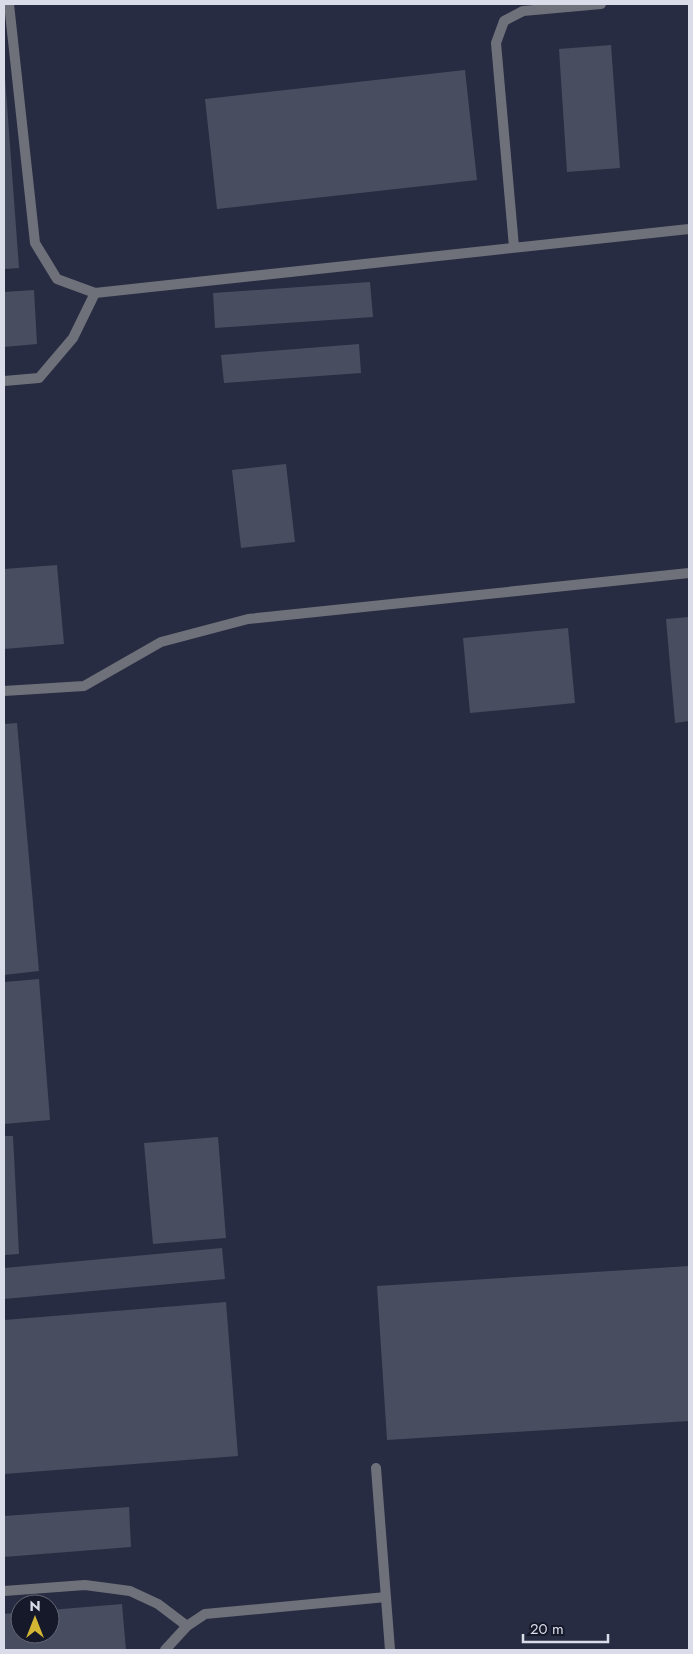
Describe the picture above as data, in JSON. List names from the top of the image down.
{
  "scale_bar": "20 m",
  "north": "top"
}
